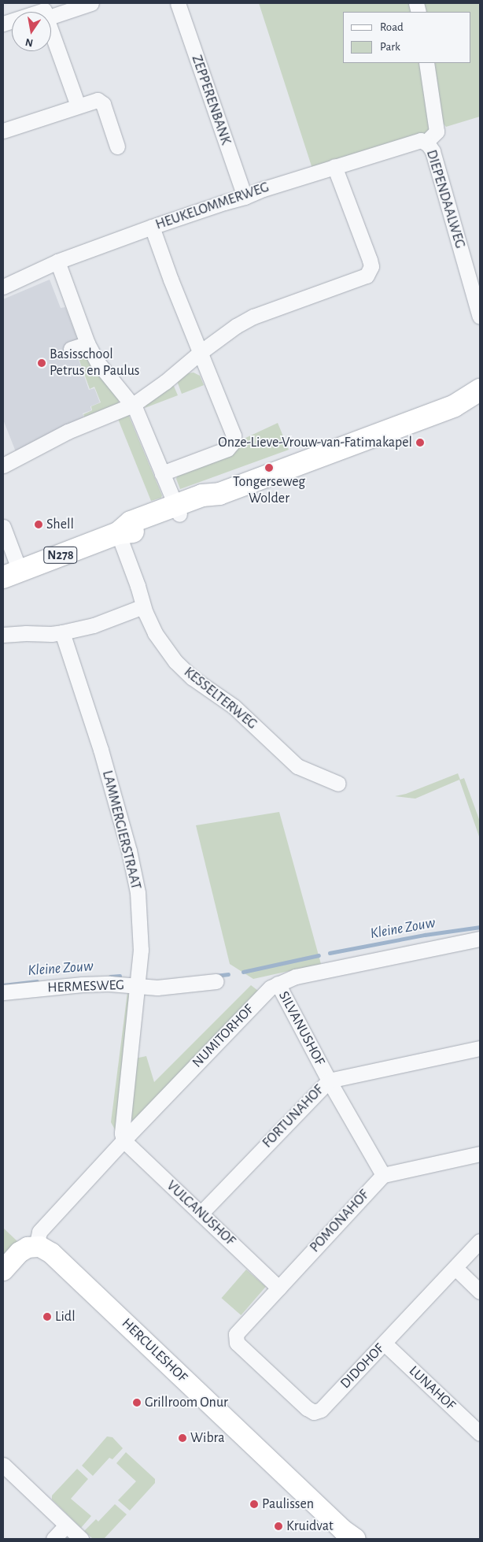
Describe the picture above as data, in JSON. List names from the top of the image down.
{
  "streets": {
    "main road": ["N278"],
    "street": [
      "ZEPPERENBANK",
      "DIEPENDAALWEG",
      "HEUKELOMMERWEG",
      "KESSELTERWEG",
      "LAMMERGIERSTRAAT",
      "HERMESWEG",
      "SILVANUSHOF",
      "NUMITORHOF",
      "FORTUNAHOF",
      "VULCANUSHOF",
      "POMONAHOF",
      "HERCULESHOF",
      "DIDOHOF",
      "LUNAHOF"
    ]
  },
  "crossings": [
    ["ZEPPERENBANK", "HEUKELOMMERWEG"],
    ["DIEPENDAALWEG", "HEUKELOMMERWEG"],
    ["N278", "KESSELTERWEG"],
    ["LAMMERGIERSTRAAT", "HERMESWEG"],
    ["LAMMERGIERSTRAAT", "NUMITORHOF"],
    ["LAMMERGIERSTRAAT", "VULCANUSHOF"],
    ["SILVANUSHOF", "NUMITORHOF"],
    ["SILVANUSHOF", "FORTUNAHOF"],
    ["SILVANUSHOF", "POMONAHOF"],
    ["NUMITORHOF", "VULCANUSHOF"],
    ["NUMITORHOF", "HERCULESHOF"],
    ["FORTUNAHOF", "VULCANUSHOF"],
    ["VULCANUSHOF", "POMONAHOF"],
    ["POMONAHOF", "DIDOHOF"],
    ["DIDOHOF", "LUNAHOF"]
  ],
  "water": ["Kleine Zouw"],
  "places": [
    "Basisschool Petrus en Paulus",
    "Onze-Lieve-Vrouw-van-Fatimakapel",
    "Tongerseweg Wolder",
    "Shell",
    "Lidl",
    "Grillroom Onur",
    "Wibra",
    "Paulissen",
    "Kruidvat"
  ],
  "legend": ["Road", "Park"],
  "north": "bottom"
}
